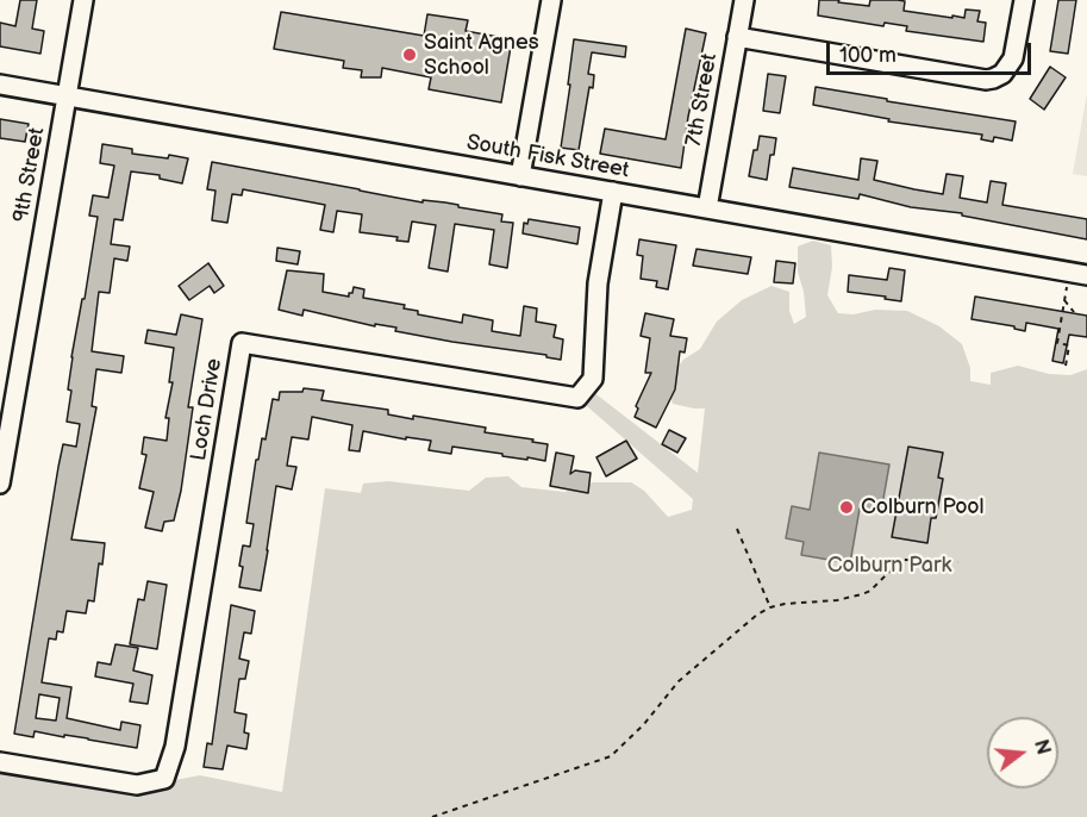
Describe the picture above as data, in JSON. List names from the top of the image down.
{
  "streets": {
    "street": [
      "7th Street",
      "South Fisk Street",
      "9th Street",
      "Loch Drive"
    ]
  },
  "crossings": [
    ["7th Street", "South Fisk Street"],
    ["South Fisk Street", "9th Street"],
    ["South Fisk Street", "Loch Drive"]
  ],
  "parks": ["Colburn Park"],
  "places": ["Saint Agnes School", "Colburn Pool"],
  "scale_bar": "100 m",
  "north": "right"
}
